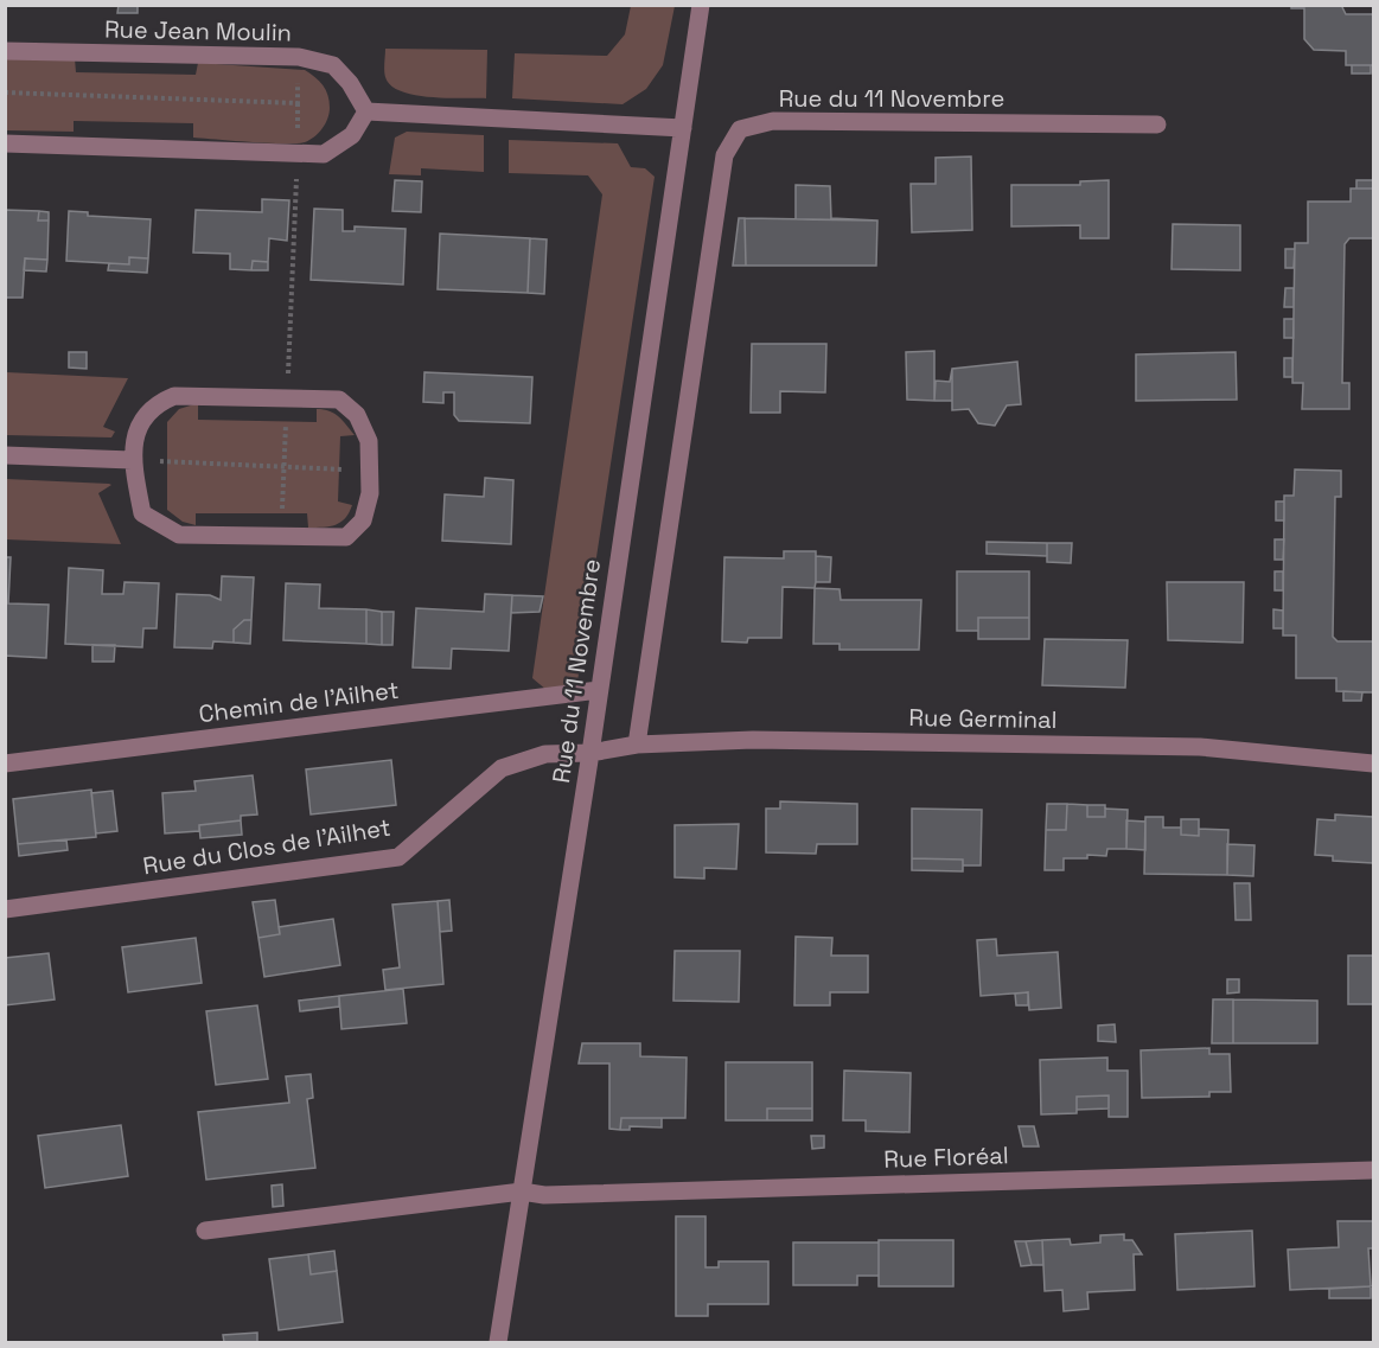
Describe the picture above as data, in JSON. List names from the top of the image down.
{
  "streets": {
    "street": [
      "Rue Jean Moulin",
      "Rue du 11 Novembre",
      "Chemin de l'Ailhet",
      "Rue Germinal",
      "Rue du Clos de l'Ailhet",
      "Rue Floréal"
    ]
  },
  "crossings": [
    ["Rue du 11 Novembre", "Chemin de l'Ailhet"],
    ["Rue du 11 Novembre", "Rue Germinal"],
    ["Rue du 11 Novembre", "Rue du Clos de l'Ailhet"],
    ["Rue du 11 Novembre", "Rue Floréal"],
    ["Rue Germinal", "Rue du Clos de l'Ailhet"]
  ]
}
